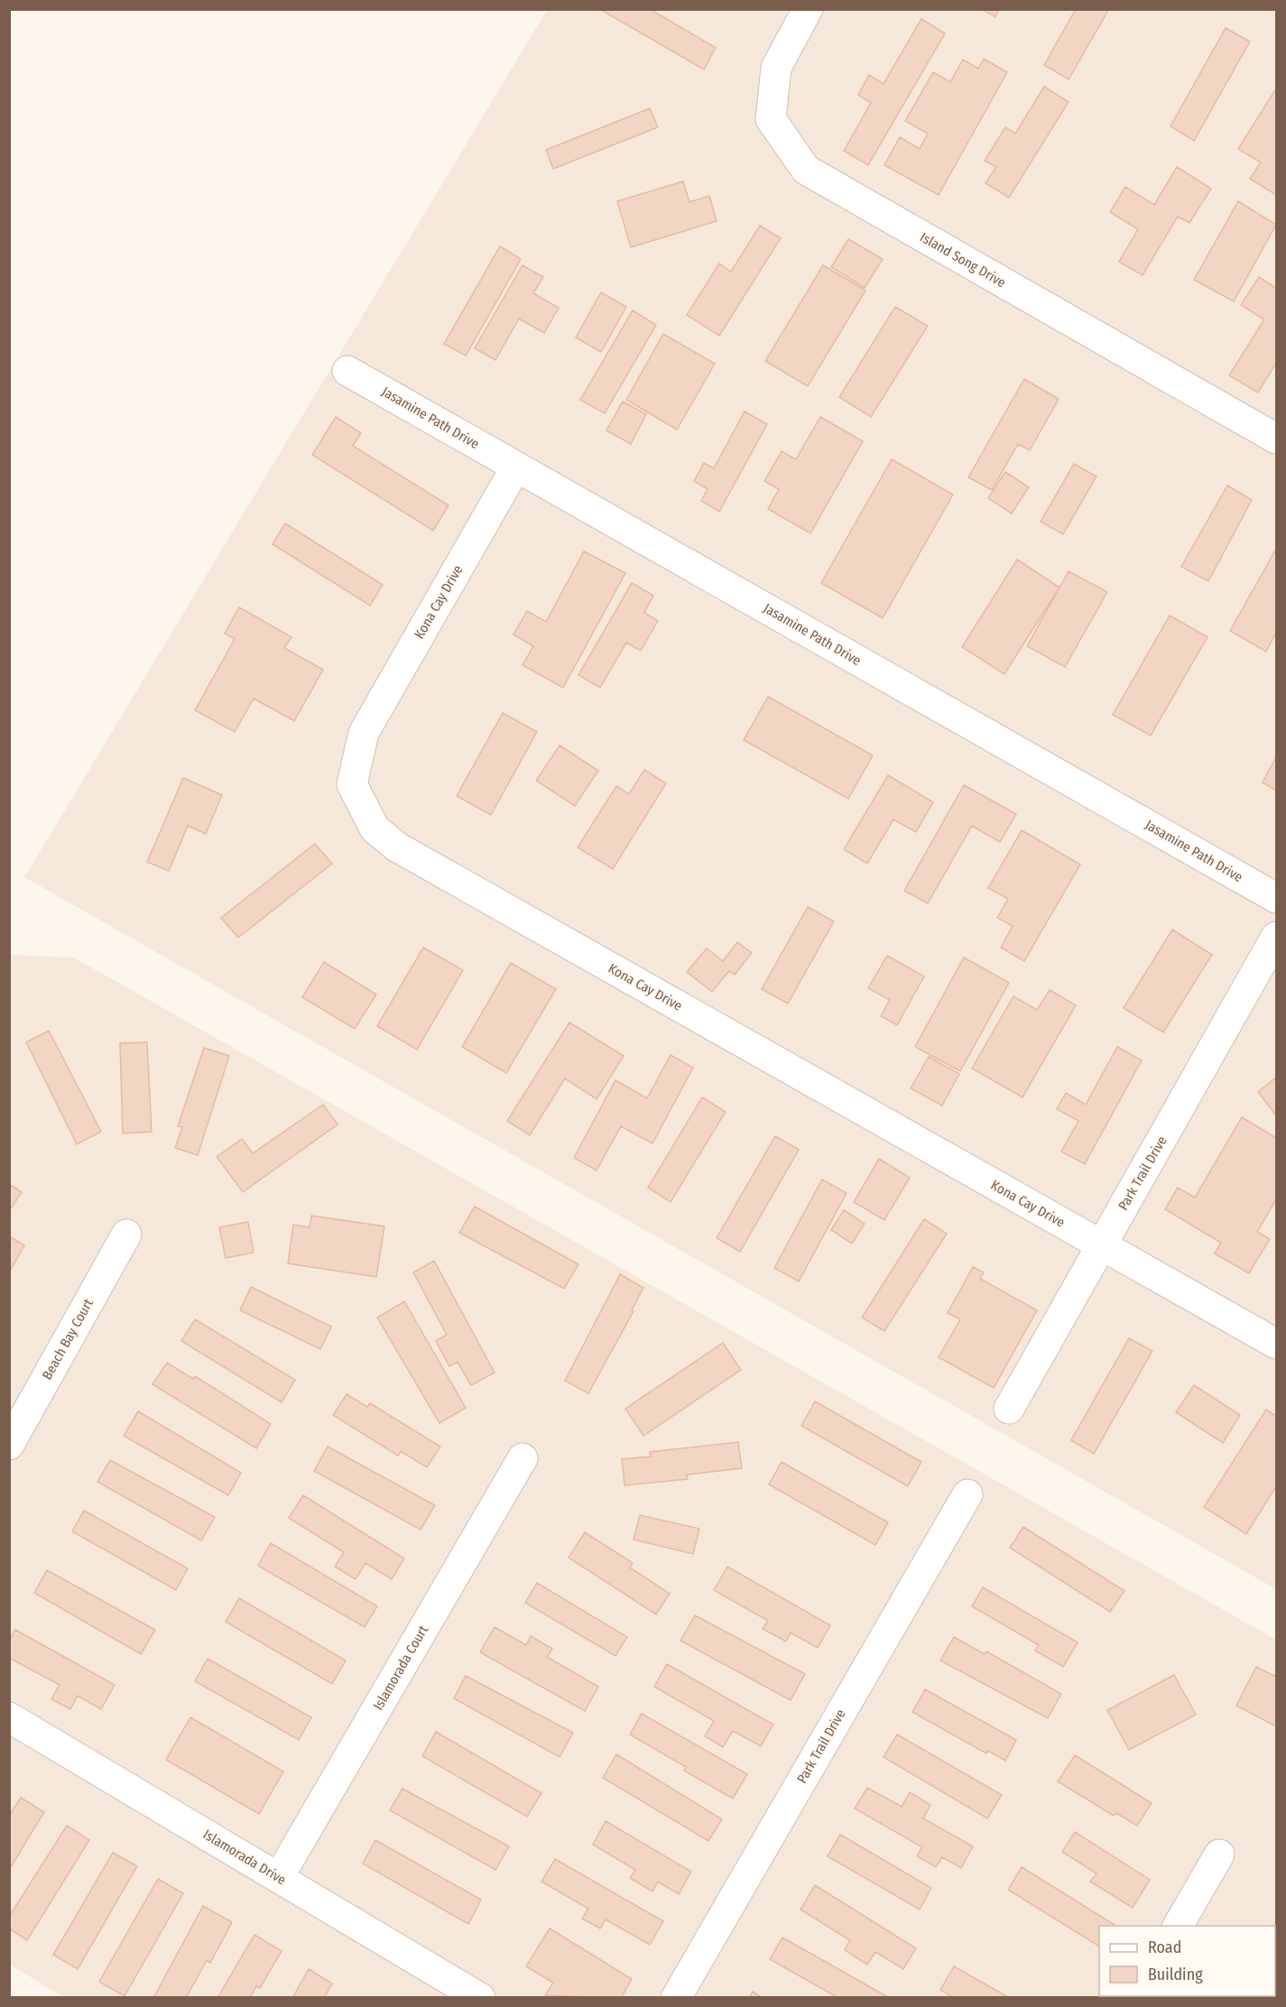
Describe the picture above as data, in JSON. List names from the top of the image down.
{
  "streets": {
    "street": [
      "Island Song Drive",
      "Jasamine Path Drive",
      "Kona Cay Drive",
      "Park Trail Drive",
      "Beach Bay Court",
      "Islamorada Court",
      "Islamorada Drive"
    ]
  },
  "crossings": [
    ["Jasamine Path Drive", "Kona Cay Drive"],
    ["Kona Cay Drive", "Park Trail Drive"],
    ["Islamorada Court", "Islamorada Drive"]
  ],
  "legend": ["Road", "Building"]
}
